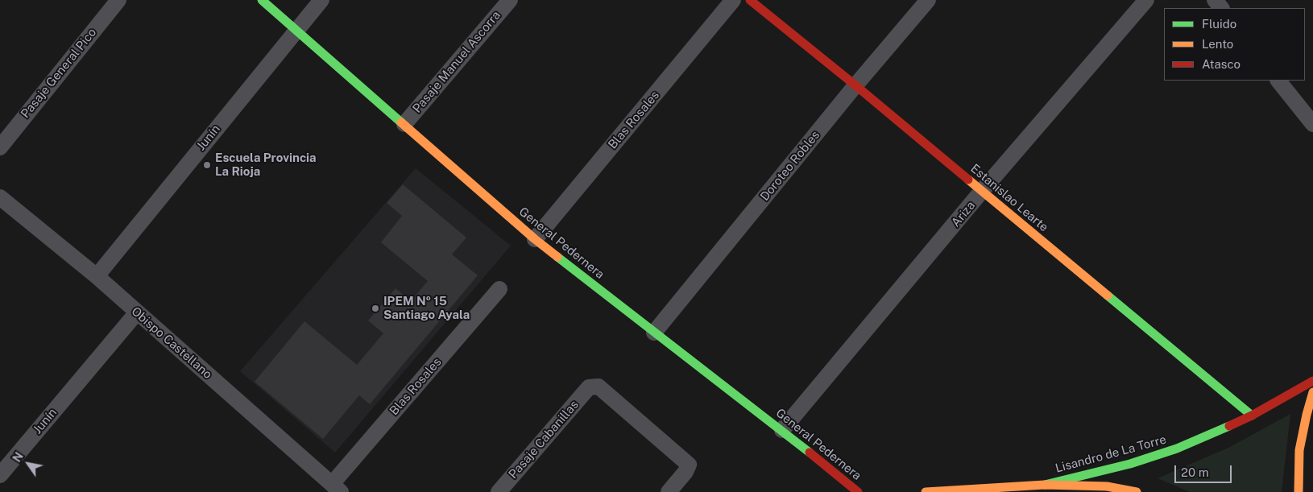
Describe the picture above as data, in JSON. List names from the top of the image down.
{
  "streets": {
    "street": [
      "Pasaje Manuel Ascorra",
      "Pasaje General Pico",
      "Blas Rosales",
      "Junín",
      "Doroteo Robles",
      "Estanislao Learte",
      "Ariza",
      "General Pedernera",
      "Obispo Castellano",
      "Pasaje Cabanillas",
      "Lisandro de La Torre"
    ]
  },
  "crossings": [
    ["Pasaje Manuel Ascorra", "General Pedernera"],
    ["Blas Rosales", "General Pedernera"],
    ["Blas Rosales", "Obispo Castellano"],
    ["Junín", "General Pedernera"],
    ["Junín", "Obispo Castellano"],
    ["Doroteo Robles", "Estanislao Learte"],
    ["Doroteo Robles", "General Pedernera"],
    ["Estanislao Learte", "Ariza"],
    ["Estanislao Learte", "Lisandro de La Torre"],
    ["Ariza", "General Pedernera"]
  ],
  "places": ["Escuela Provincia La Rioja", "IPEM Nº 15 Santiago Ayala"],
  "legend": ["Fluido", "Lento", "Atasco"],
  "scale_bar": "20 m",
  "north": "top left"
}
